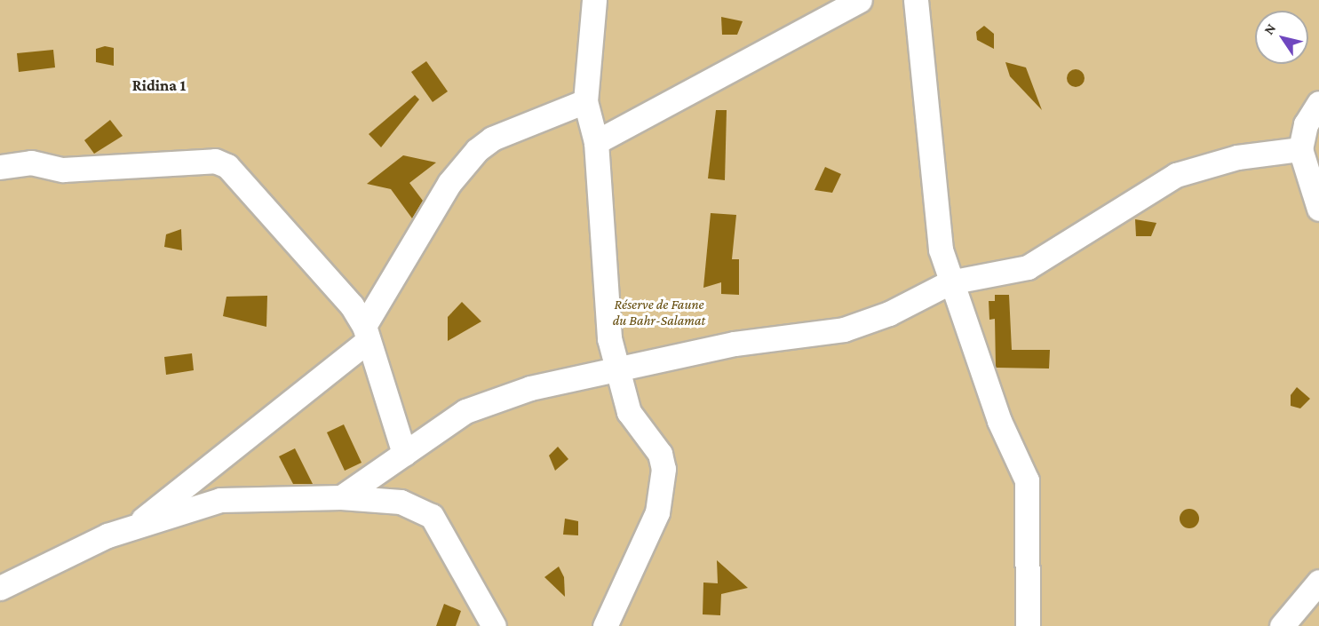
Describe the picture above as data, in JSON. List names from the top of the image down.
{
  "districts": ["Ridina 1"],
  "parks": ["Réserve de Faune du Bahr-Salamat"],
  "north": "top left"
}
